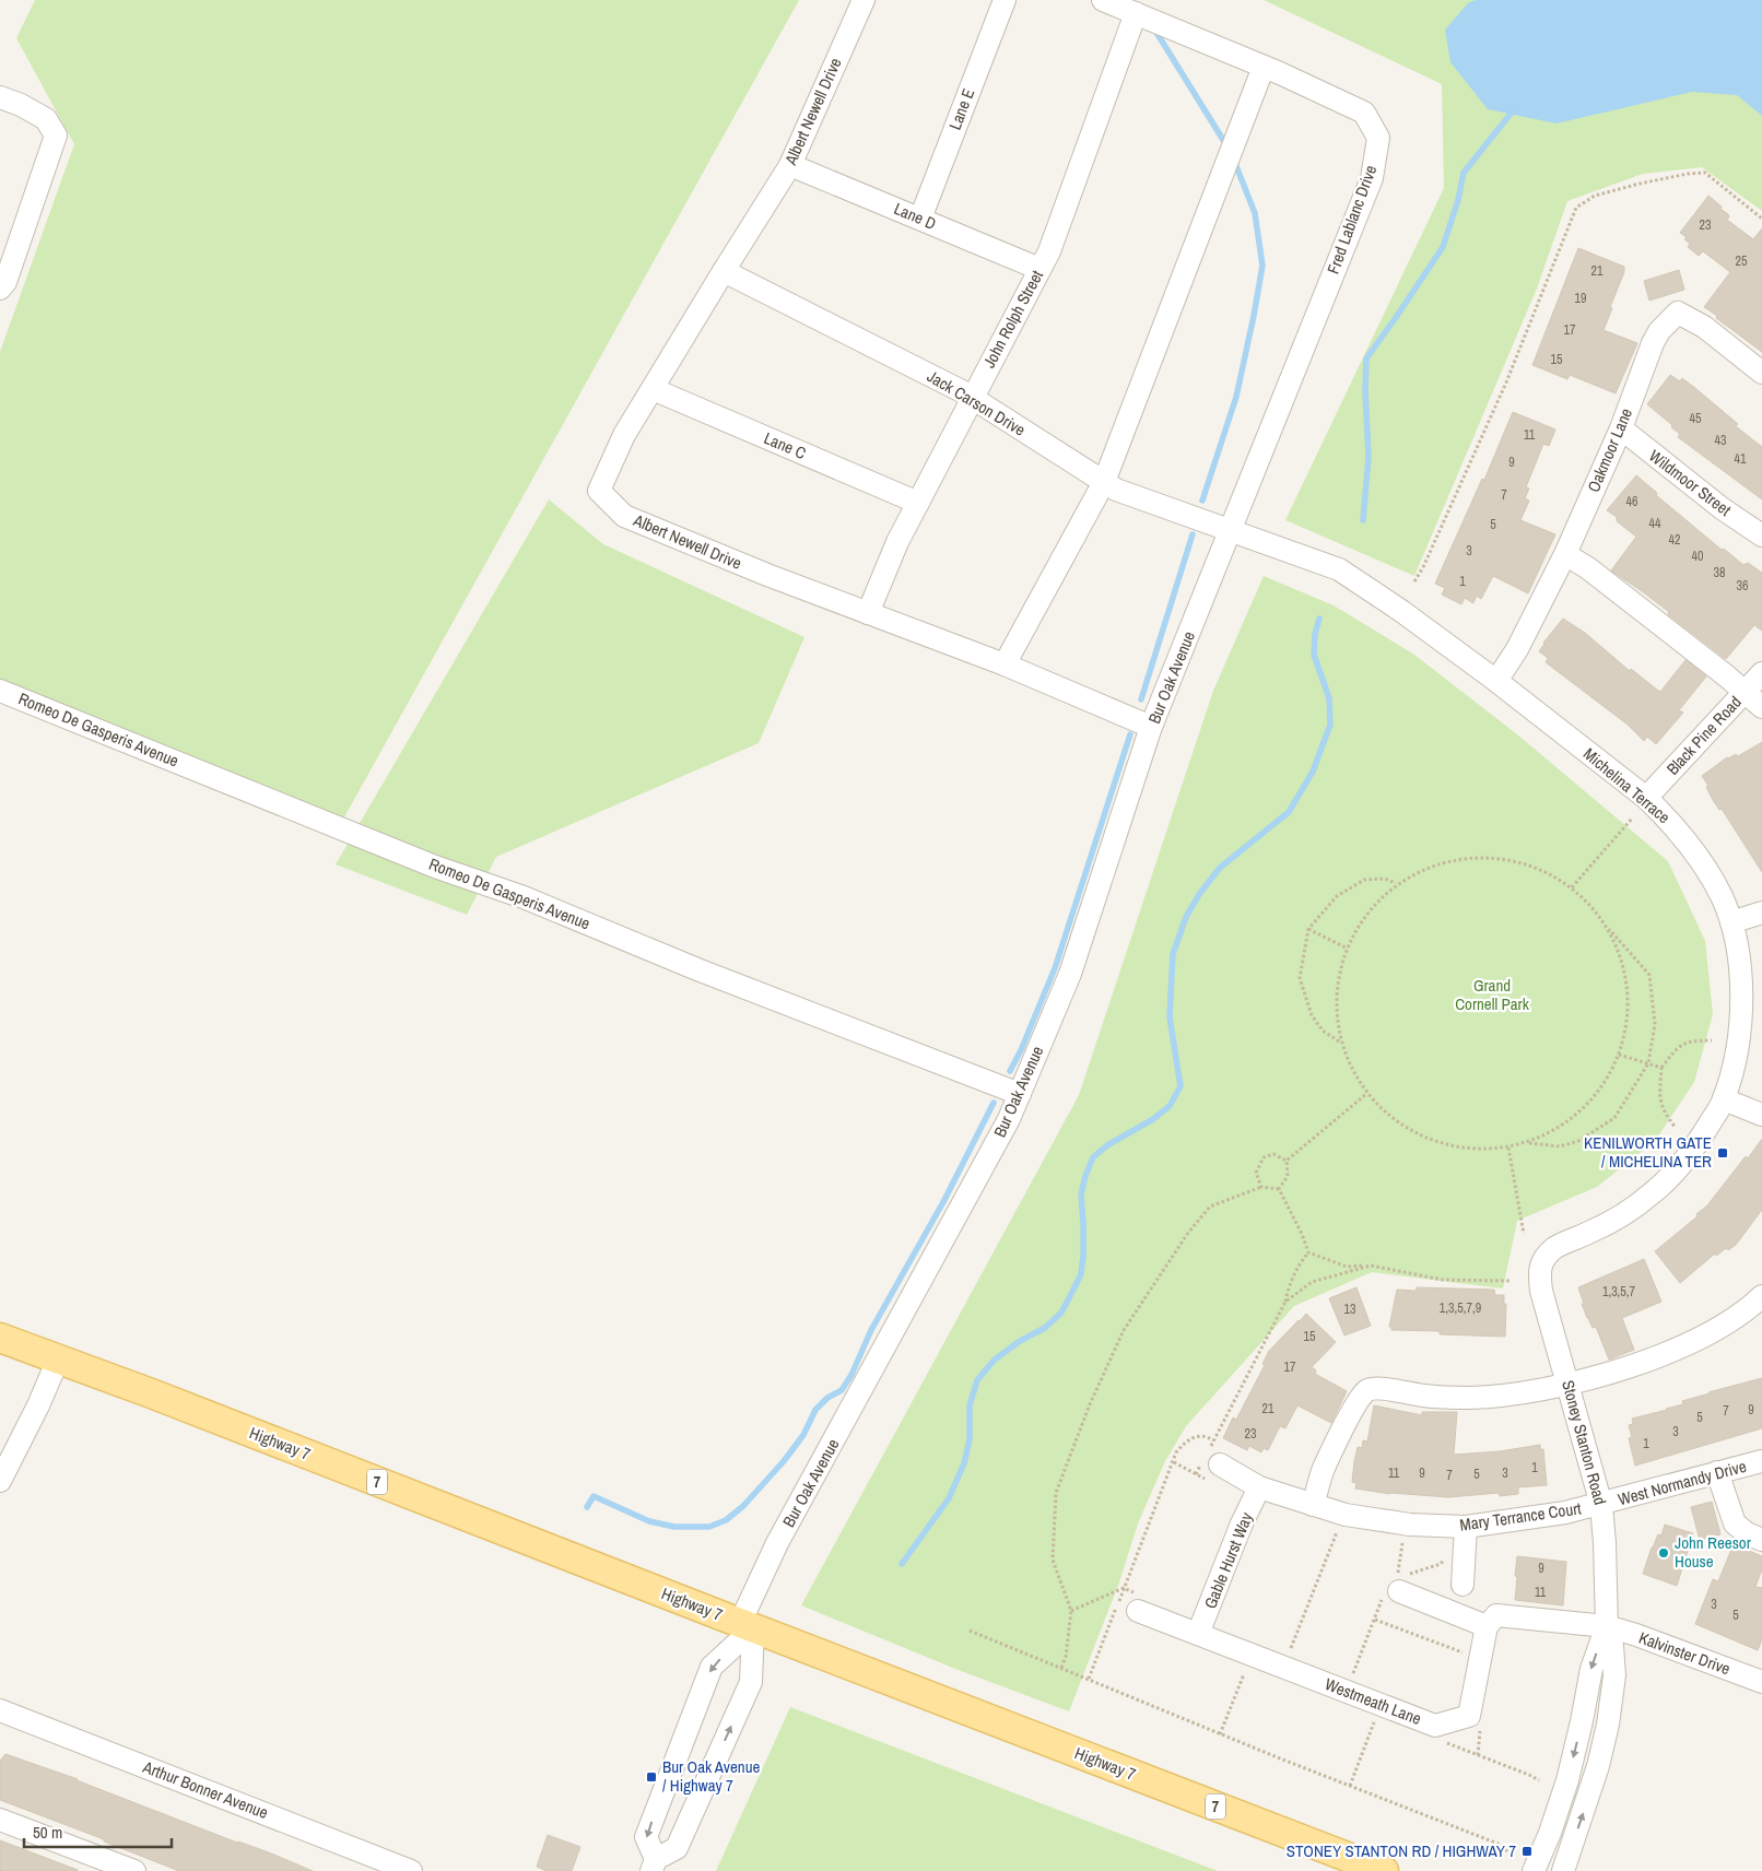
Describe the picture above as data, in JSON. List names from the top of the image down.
{
  "streets": {
    "main road": ["Highway 7", "7"],
    "street": [
      "Lane E",
      "Albert Newell Drive",
      "Lane D",
      "Fred Lablanc Drive",
      "John Rolph Street",
      "Jack Carson Drive",
      "Lane C",
      "Oakmoor Lane",
      "Wildmoor Street",
      "Bur Oak Avenue",
      "Romeo De Gasperis Avenue",
      "Black Pine Road",
      "Michelina Terrace",
      "Stoney Stanton Road",
      "West Normandy Drive",
      "Mary Terrance Court",
      "Gable Hurst Way",
      "Kalvinster Drive",
      "Westmeath Lane",
      "Arthur Bonner Avenue"
    ]
  },
  "crossings": [
    ["Lane E", "Lane D"],
    ["Albert Newell Drive", "Lane D"],
    ["Albert Newell Drive", "John Rolph Street"],
    ["Albert Newell Drive", "Jack Carson Drive"],
    ["Albert Newell Drive", "Lane C"],
    ["Albert Newell Drive", "Bur Oak Avenue"],
    ["Lane D", "John Rolph Street"],
    ["Fred Lablanc Drive", "John Rolph Street"],
    ["Fred Lablanc Drive", "Jack Carson Drive"],
    ["Fred Lablanc Drive", "Bur Oak Avenue"],
    ["Fred Lablanc Drive", "Michelina Terrace"],
    ["John Rolph Street", "Jack Carson Drive"],
    ["John Rolph Street", "Lane C"],
    ["Jack Carson Drive", "Bur Oak Avenue"],
    ["Jack Carson Drive", "Michelina Terrace"],
    ["Oakmoor Lane", "Wildmoor Street"],
    ["Oakmoor Lane", "Michelina Terrace"],
    ["Bur Oak Avenue", "Romeo De Gasperis Avenue"],
    ["Bur Oak Avenue", "Michelina Terrace"],
    ["Bur Oak Avenue", "Highway 7"],
    ["Black Pine Road", "Michelina Terrace"],
    ["Michelina Terrace", "Stoney Stanton Road"],
    ["Stoney Stanton Road", "West Normandy Drive"],
    ["Stoney Stanton Road", "Mary Terrance Court"],
    ["Stoney Stanton Road", "Kalvinster Drive"],
    ["West Normandy Drive", "Mary Terrance Court"],
    ["Mary Terrance Court", "Gable Hurst Way"],
    ["Gable Hurst Way", "Westmeath Lane"]
  ],
  "parks": ["Grand Cornell Park"],
  "places": {
    "transit": ["KENILWORTH GATE / MICHELINA TER", "Bur Oak Avenue / Highway 7", "STONEY STANTON RD / HIGHWAY 7"],
    "other": ["John Reesor House"]
  },
  "house_numbers": [
    "23",
    "25",
    "21",
    "19",
    "17",
    "15",
    "45",
    "11",
    "43",
    "41",
    "9",
    "7",
    "46",
    "44",
    "5",
    "42",
    "3",
    "40",
    "38",
    "1",
    "36",
    "1,3,5,7",
    "1,3,5,7,9",
    "13",
    "15",
    "17",
    "21",
    "9",
    "7",
    "5",
    "3",
    "23",
    "1",
    "1",
    "11",
    "9",
    "3",
    "5",
    "7",
    "9",
    "11",
    "3",
    "5"
  ],
  "scale_bar": "50 m"
}
